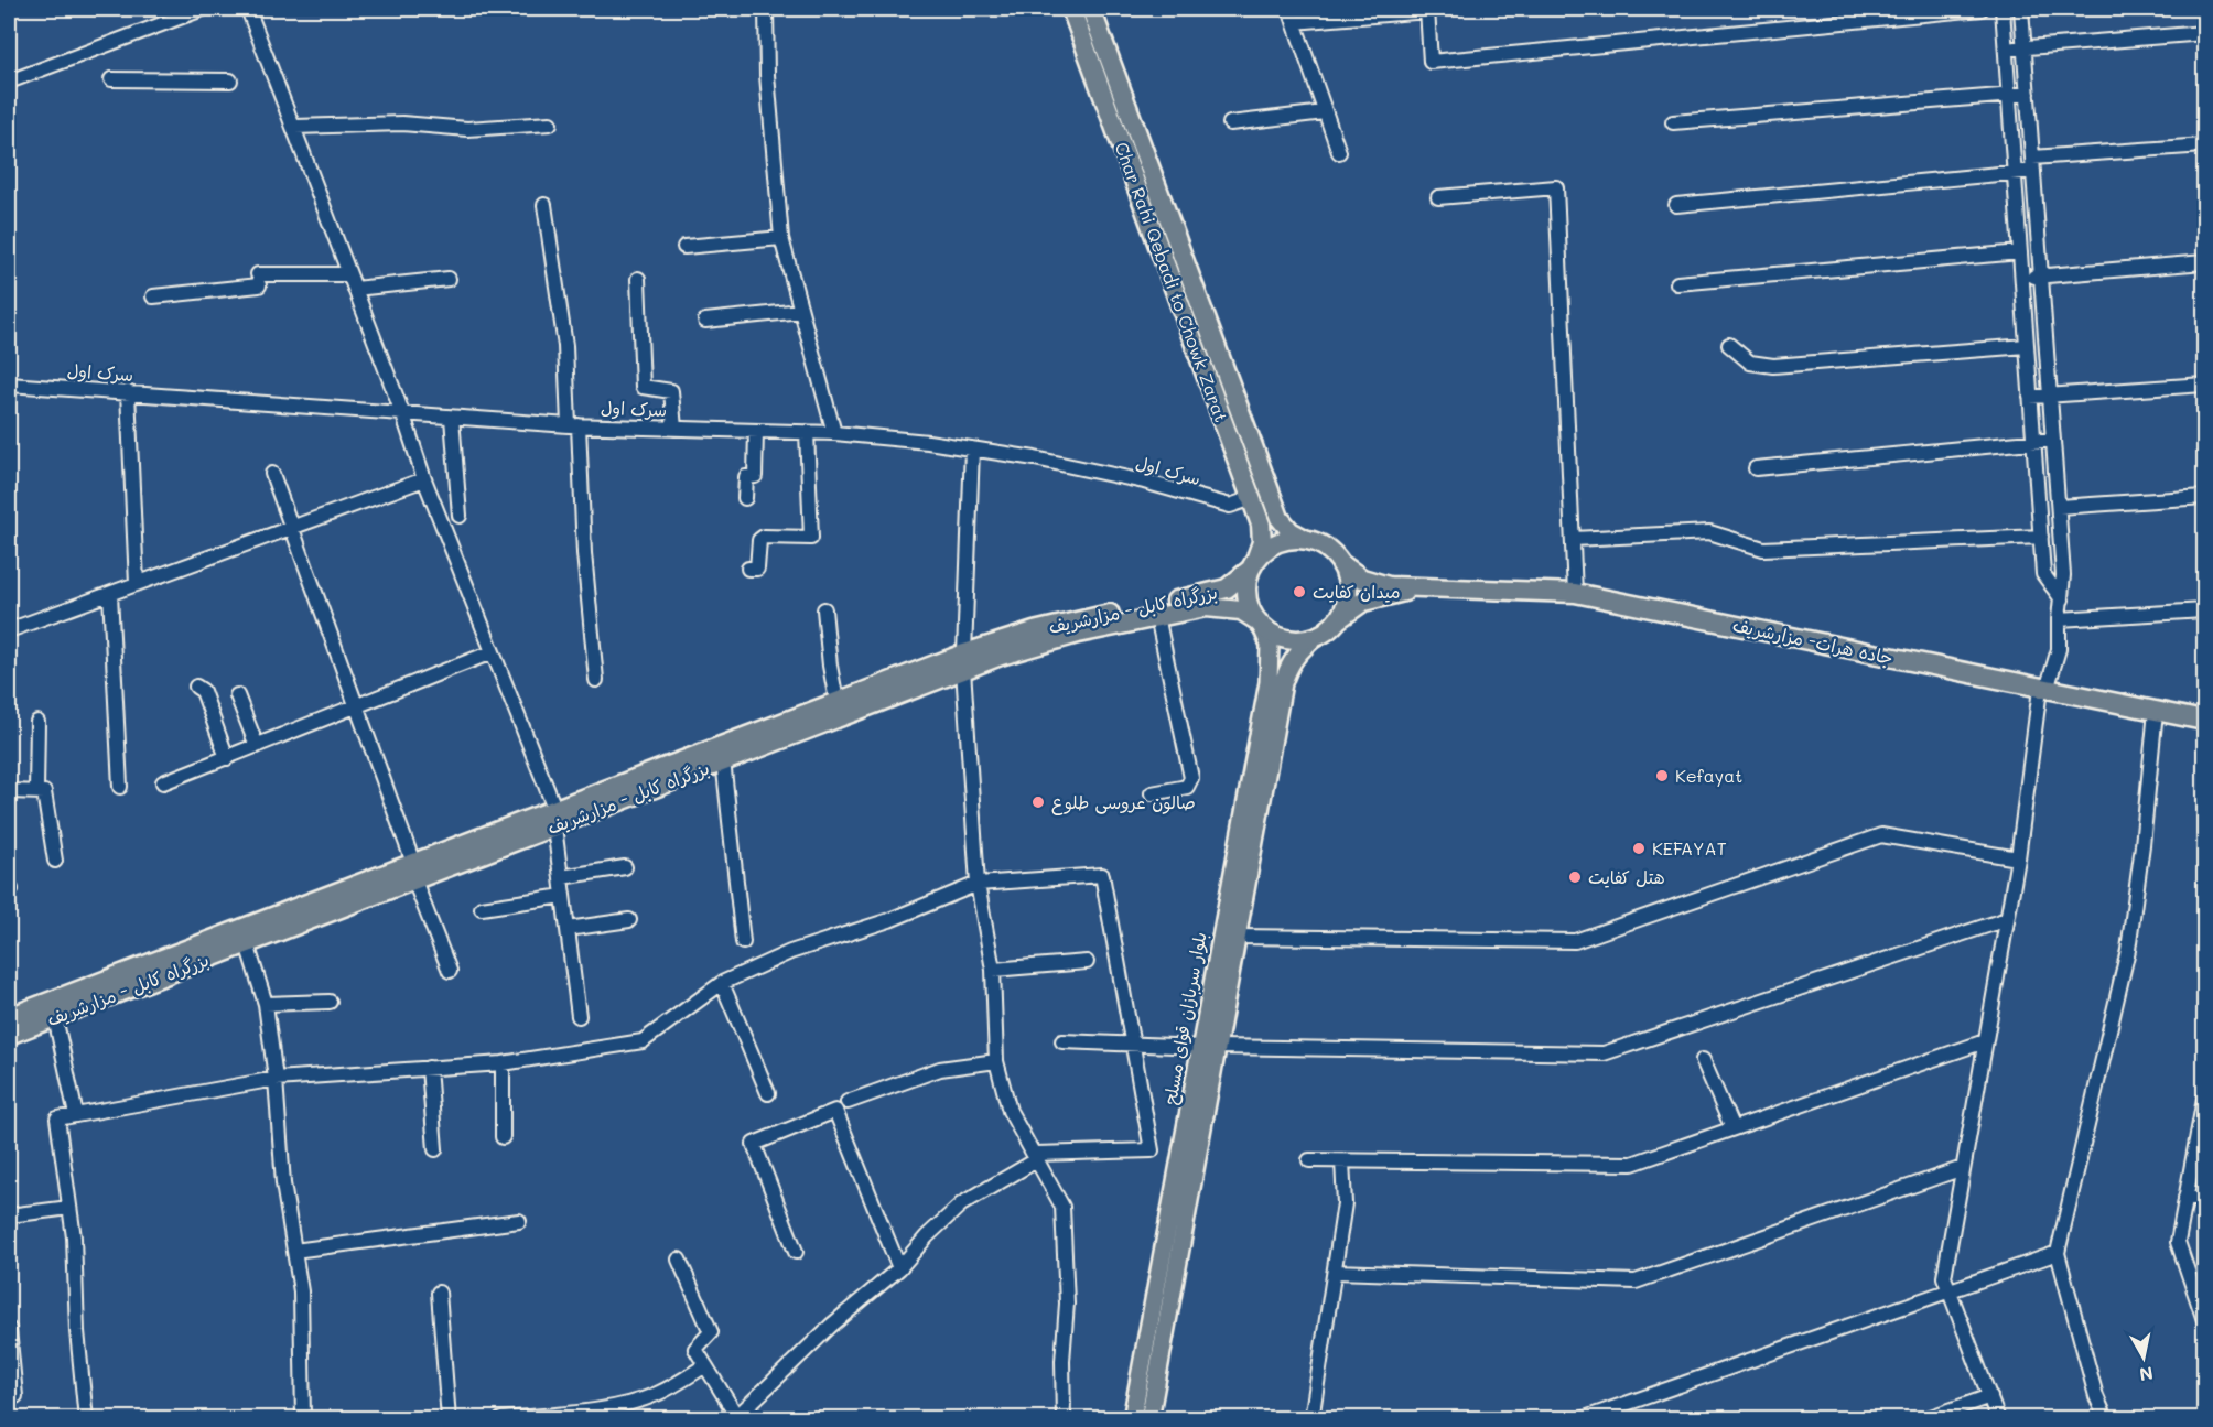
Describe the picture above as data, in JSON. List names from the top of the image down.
{
  "streets": {
    "highway": ["Char Rahi Qebadi to Chowk Zarat", "بزرگراه کابل - مزارشریف", "جاده هرات- مزارشریف"],
    "main road": ["بلوار سربازان قوای مسلح"],
    "street": ["سرک اول"]
  },
  "crossings": [
    ["Char Rahi Qebadi to Chowk Zarat", "سرک اول"],
    ["Char Rahi Qebadi to Chowk Zarat", "بزرگراه کابل - مزارشریف"],
    ["Char Rahi Qebadi to Chowk Zarat", "بلوار سربازان قوای مسلح"],
    ["بزرگراه کابل - مزارشریف", "بلوار سربازان قوای مسلح"]
  ],
  "places": [
    "میدان کفایت",
    "Kefayat",
    "صالون عروسی طلوع",
    "KEFAYAT",
    "هتل کفایت"
  ],
  "north": "bottom"
}
